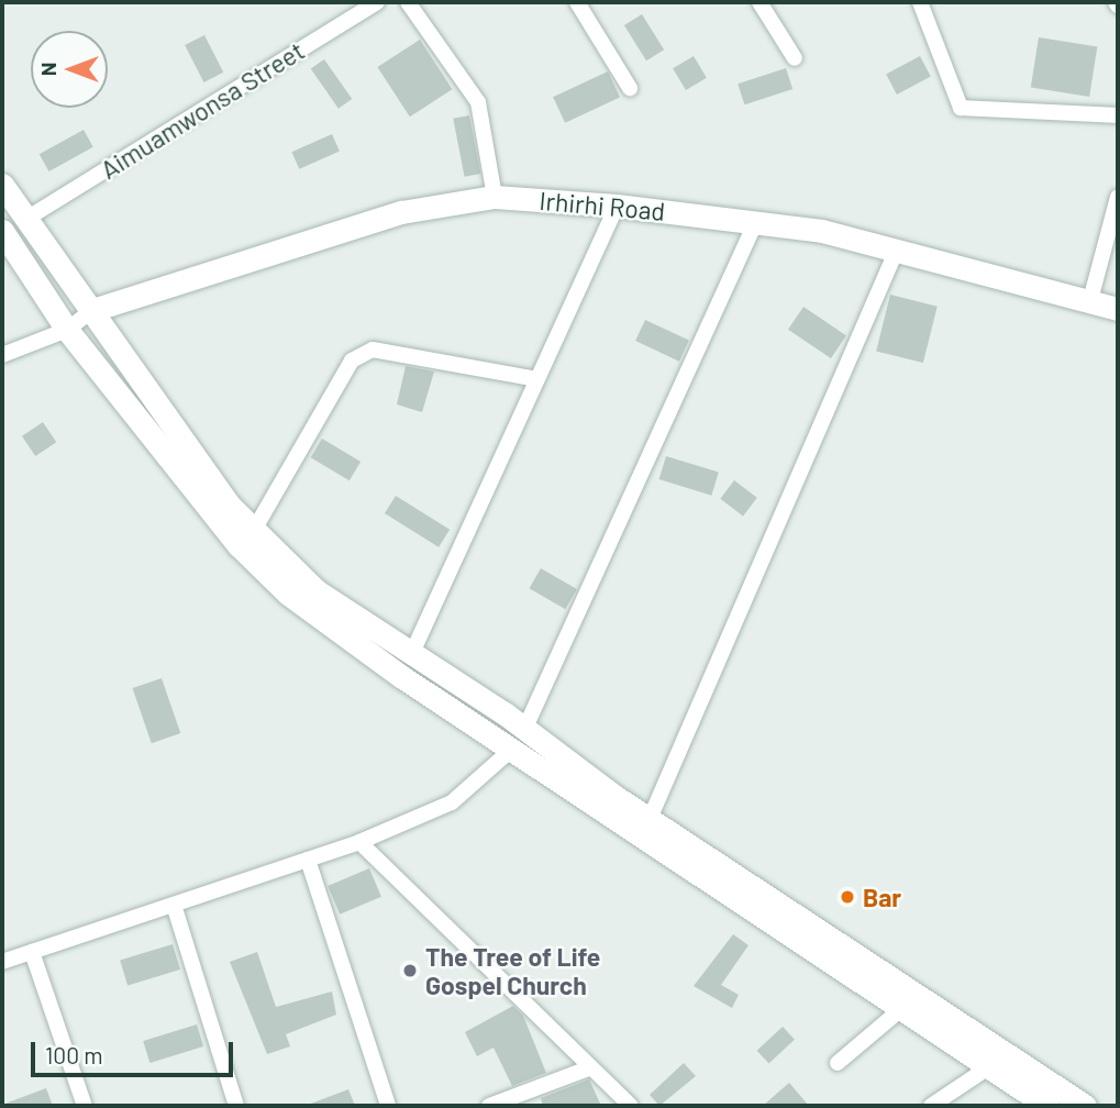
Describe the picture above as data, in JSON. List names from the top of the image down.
{
  "streets": {
    "main road": ["Irhirhi Road"],
    "street": ["Aimuamwonsa Street"]
  },
  "places": ["Bar", "The Tree of Life Gospel Church"],
  "scale_bar": "100 m",
  "north": "left"
}
